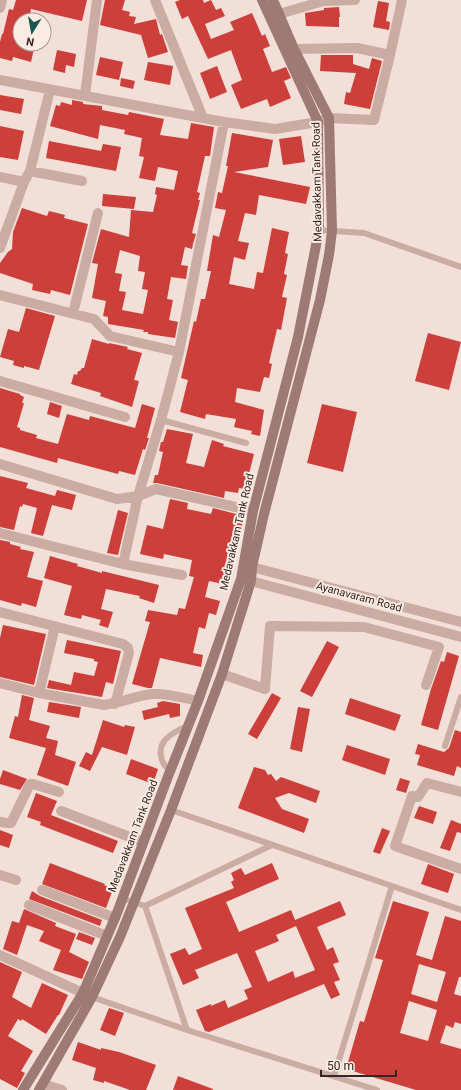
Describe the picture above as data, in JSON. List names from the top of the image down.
{
  "streets": {
    "main road": ["Medavakkam Tank Road"],
    "street": ["Ayanavaram Road"]
  },
  "crossings": [
    ["Medavakkam Tank Road", "Ayanavaram Road"]
  ],
  "scale_bar": "50 m",
  "north": "bottom"
}
